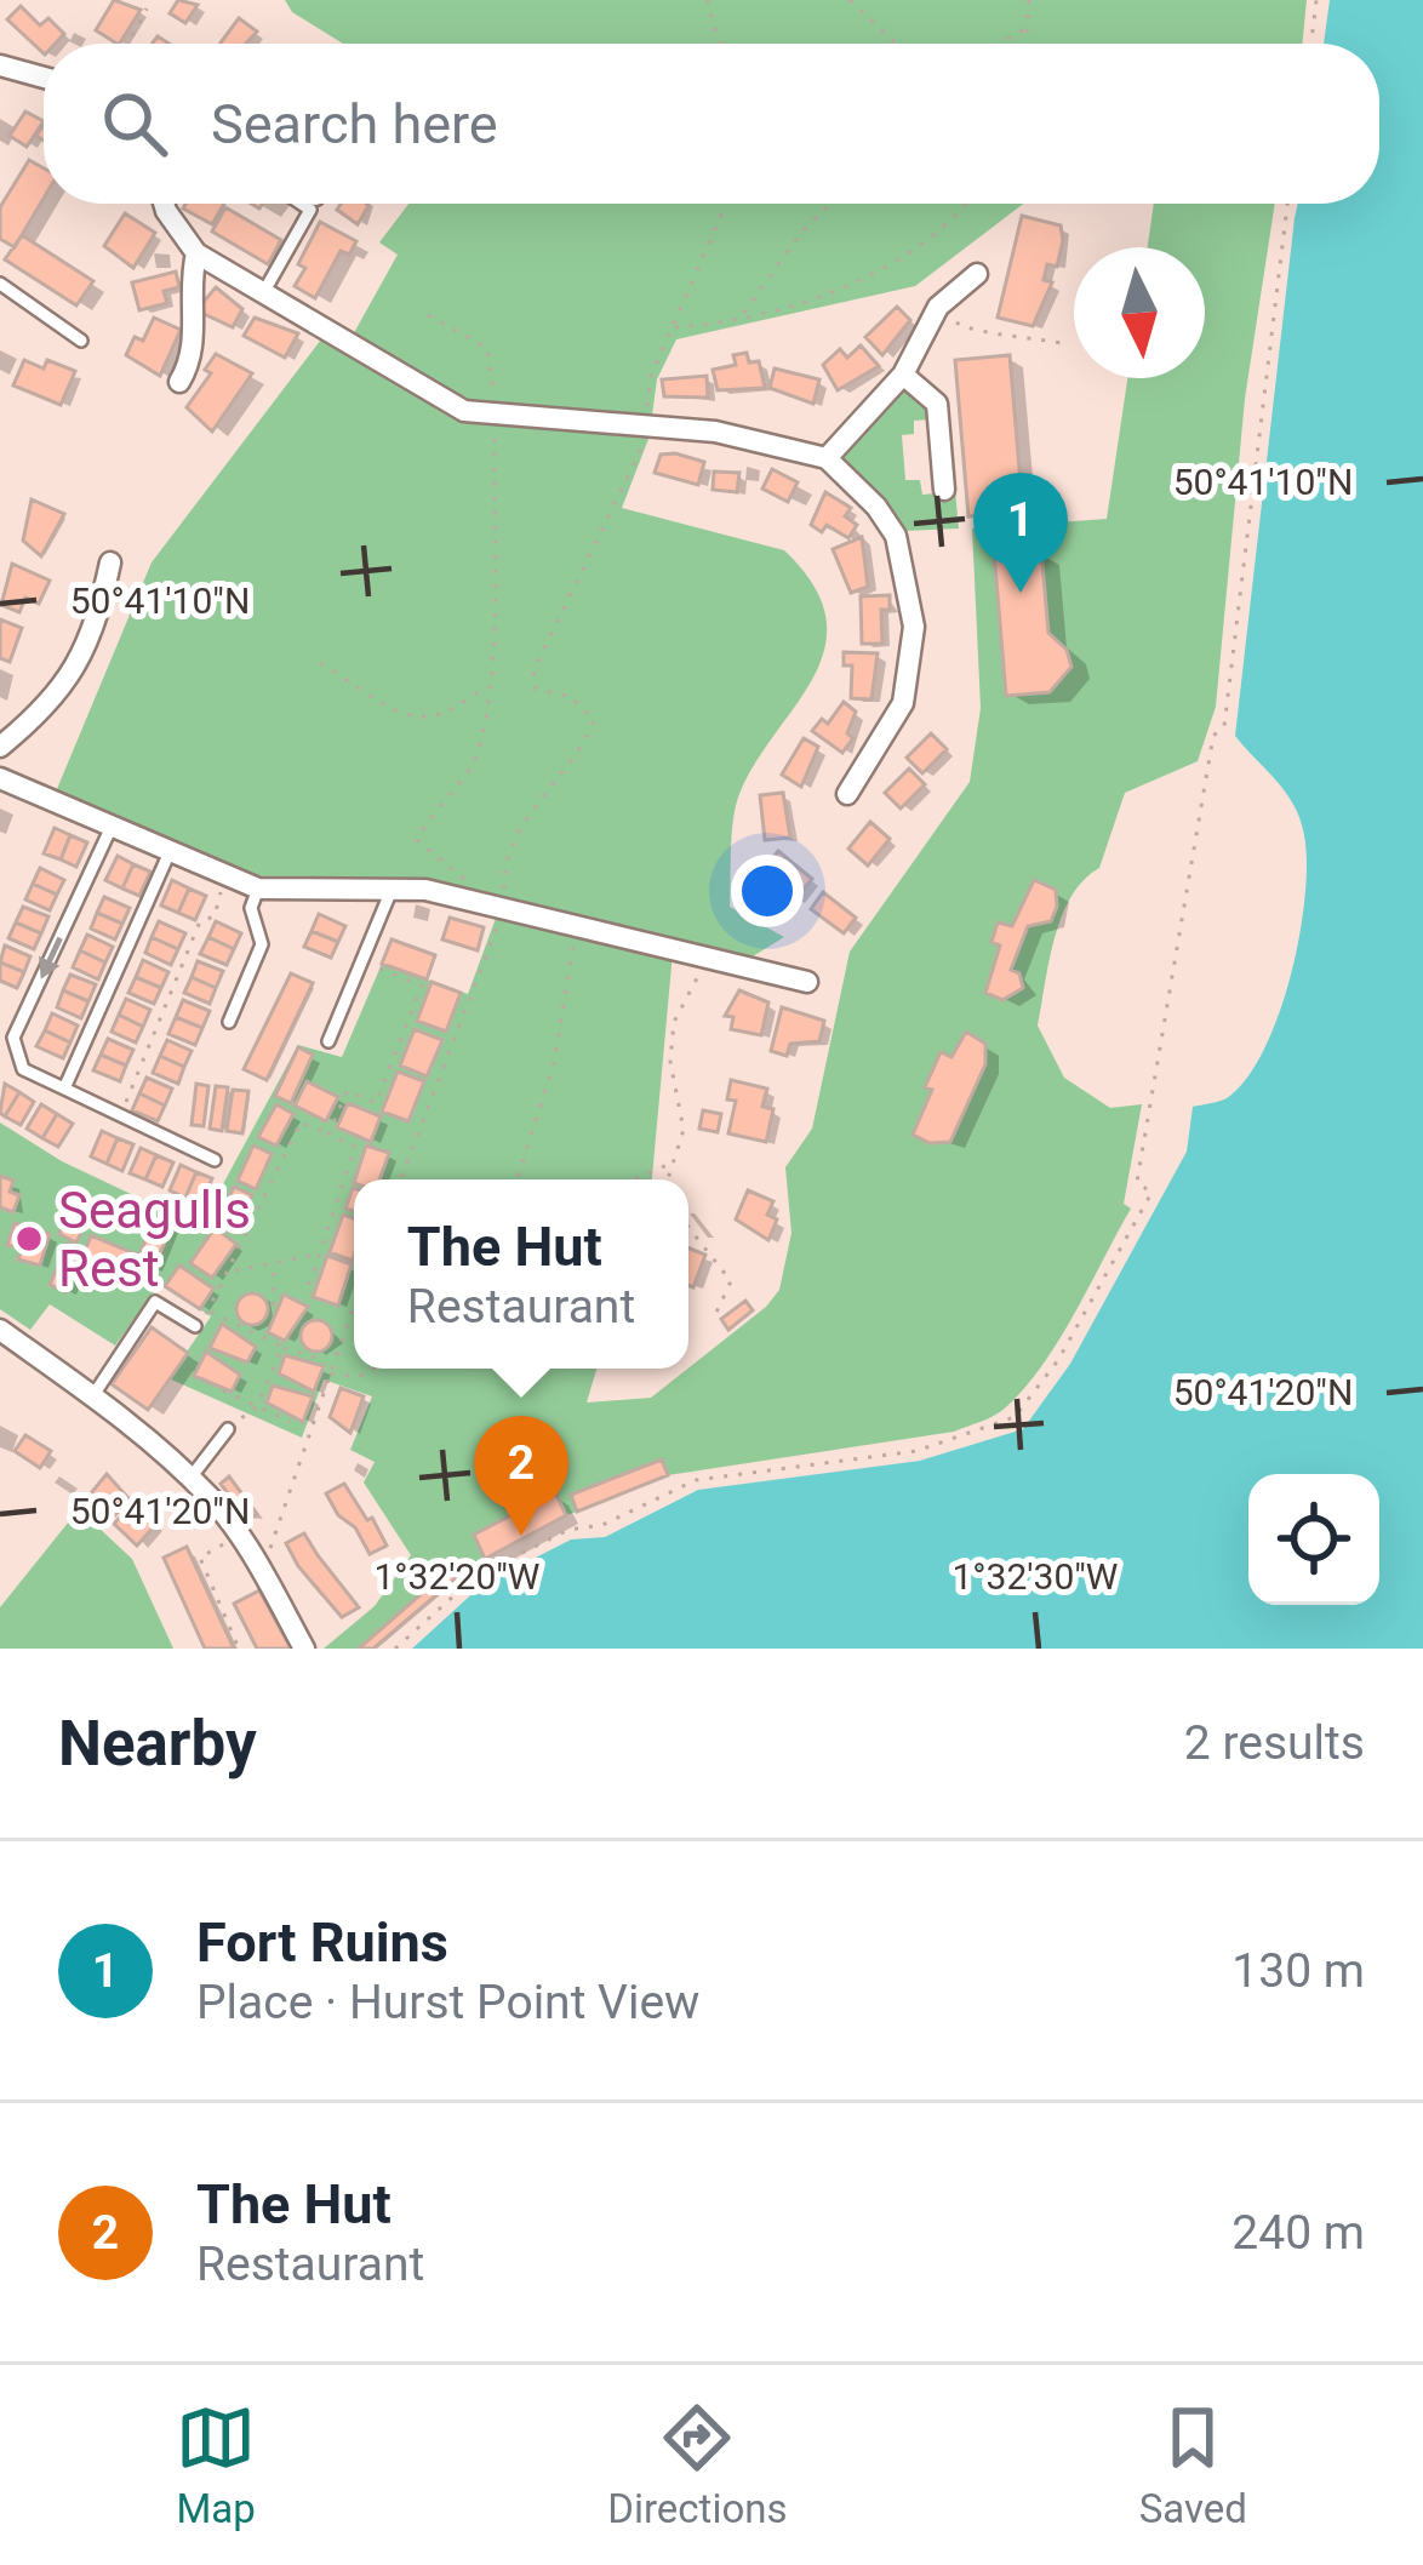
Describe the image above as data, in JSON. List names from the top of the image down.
{
  "places": ["Seagulls Rest"],
  "north": "bottom",
  "page": {
    "search": "Search here",
    "pins": ["1", "2"],
    "popup": ["The Hut", "Restaurant"],
    "heading": ["Nearby", "2 results"],
    "list": [
      {
        "mark": "1",
        "name": "Fort Ruins",
        "note": "Place · Hurst Point View",
        "value": "130 m"
      },
      {
        "mark": "2",
        "name": "The Hut",
        "note": "Restaurant",
        "value": "240 m"
      }
    ],
    "nav": ["Map", "Directions", "Saved"]
  },
  "coordinates": [
    "50°41'10\"N",
    "50°41'20\"N",
    "1°32'20\"W",
    "1°32'30\"W"
  ]
}
